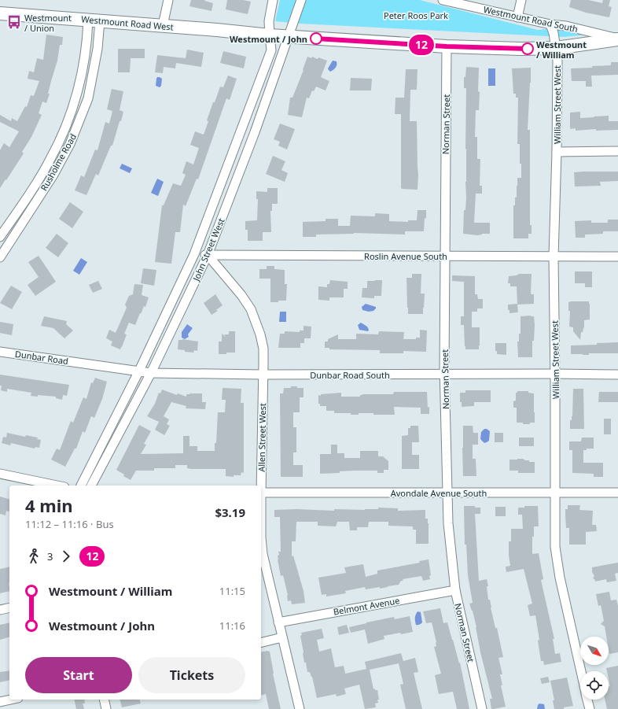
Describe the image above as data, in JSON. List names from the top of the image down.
{
  "streets": {
    "main road": ["Westmount Road South", "Westmount Road West"],
    "street": [
      "William Street West",
      "Norman Street",
      "Rusholme Road",
      "John Street West",
      "Roslin Avenue South",
      "Dunbar Road",
      "Dunbar Road South",
      "Allen Street West",
      "Avondale Avenue South",
      "Belmont Avenue"
    ]
  },
  "crossings": [
    ["Westmount Road South", "Westmount Road West"],
    ["Westmount Road South", "William Street West"],
    ["Westmount Road South", "Norman Street"],
    ["Westmount Road South", "John Street West"],
    ["Westmount Road West", "Rusholme Road"],
    ["William Street West", "Roslin Avenue South"],
    ["William Street West", "Dunbar Road South"],
    ["William Street West", "Avondale Avenue South"],
    ["Norman Street", "Roslin Avenue South"],
    ["Norman Street", "Dunbar Road South"],
    ["Norman Street", "Avondale Avenue South"],
    ["Norman Street", "Belmont Avenue"],
    ["John Street West", "Roslin Avenue South"],
    ["John Street West", "Dunbar Road South"],
    ["John Street West", "Allen Street West"],
    ["Roslin Avenue South", "Allen Street West"],
    ["Dunbar Road", "Dunbar Road South"],
    ["Dunbar Road South", "Allen Street West"],
    ["Allen Street West", "Belmont Avenue"]
  ],
  "parks": ["Peter Roos Park"],
  "places": {
    "bus stop": ["Westmount / Union"],
    "other": ["Westmount / John", "Westmount / William"]
  },
  "lines": ["bus line 12"],
  "north": "bottom right",
  "page": {
    "on_map": "12",
    "heading": ["4 min", "11:12 – 11:16 · Bus", "$3.19"],
    "legs": ["3", "12"],
    "list": [
      {
        "name": "Westmount / William",
        "value": "11:15"
      },
      {
        "name": "Westmount / John",
        "value": "11:16"
      }
    ],
    "buttons": ["Start", "Tickets"]
  }
}
